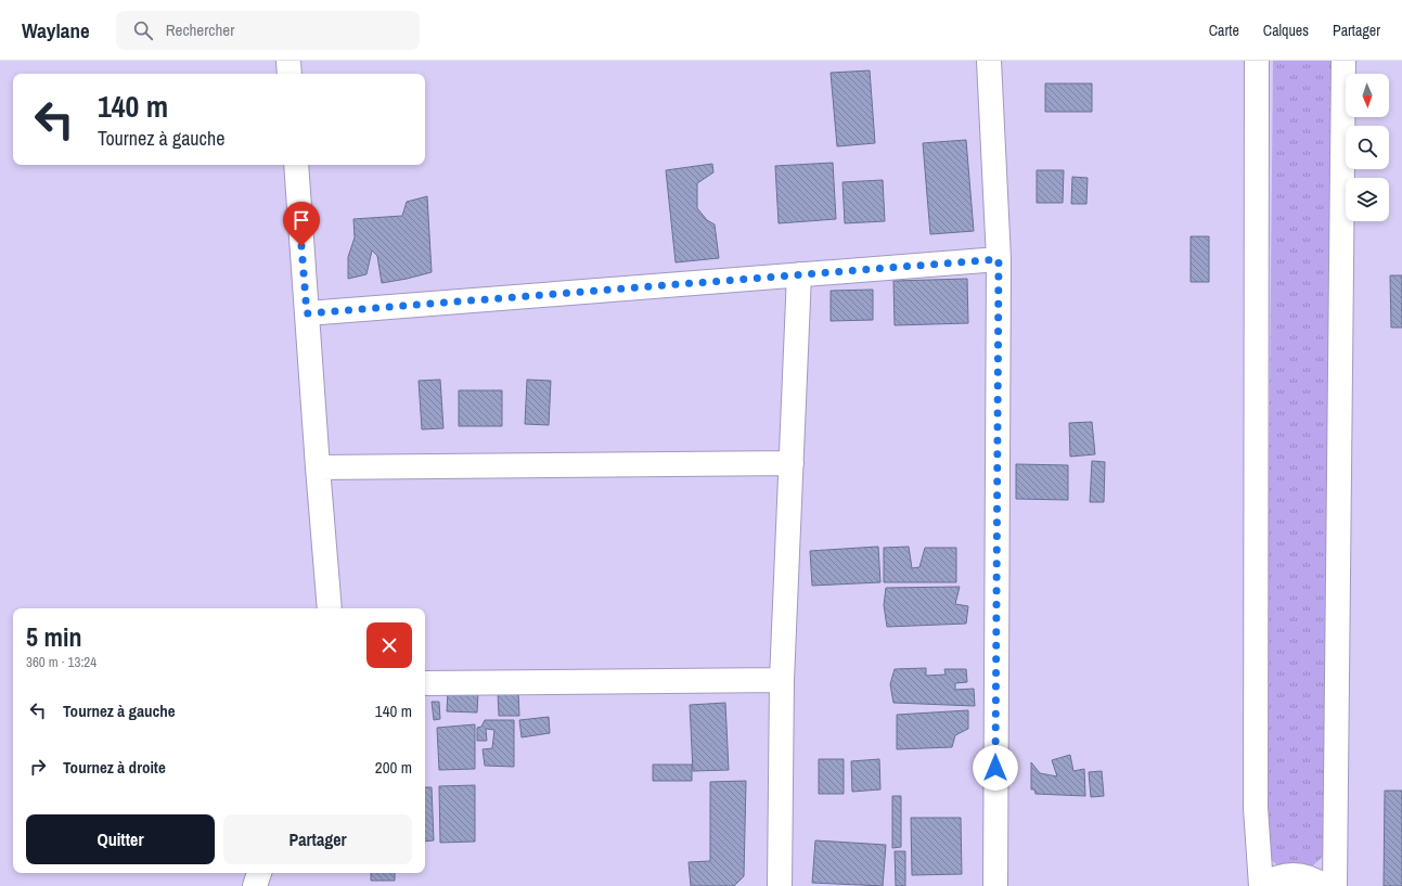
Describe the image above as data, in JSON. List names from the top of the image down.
{
  "north": "bottom",
  "page": {
    "header": "Waylane",
    "search": "Rechercher",
    "nav": ["Carte", "Calques", "Partager"],
    "turn": ["140 m", "Tournez à gauche"],
    "heading": ["5 min", "360 m · 13:24"],
    "list": [
      {
        "name": "Tournez à gauche",
        "value": "140 m"
      },
      {
        "name": "Tournez à droite",
        "value": "200 m"
      }
    ],
    "buttons": ["Quitter", "Partager"]
  }
}
